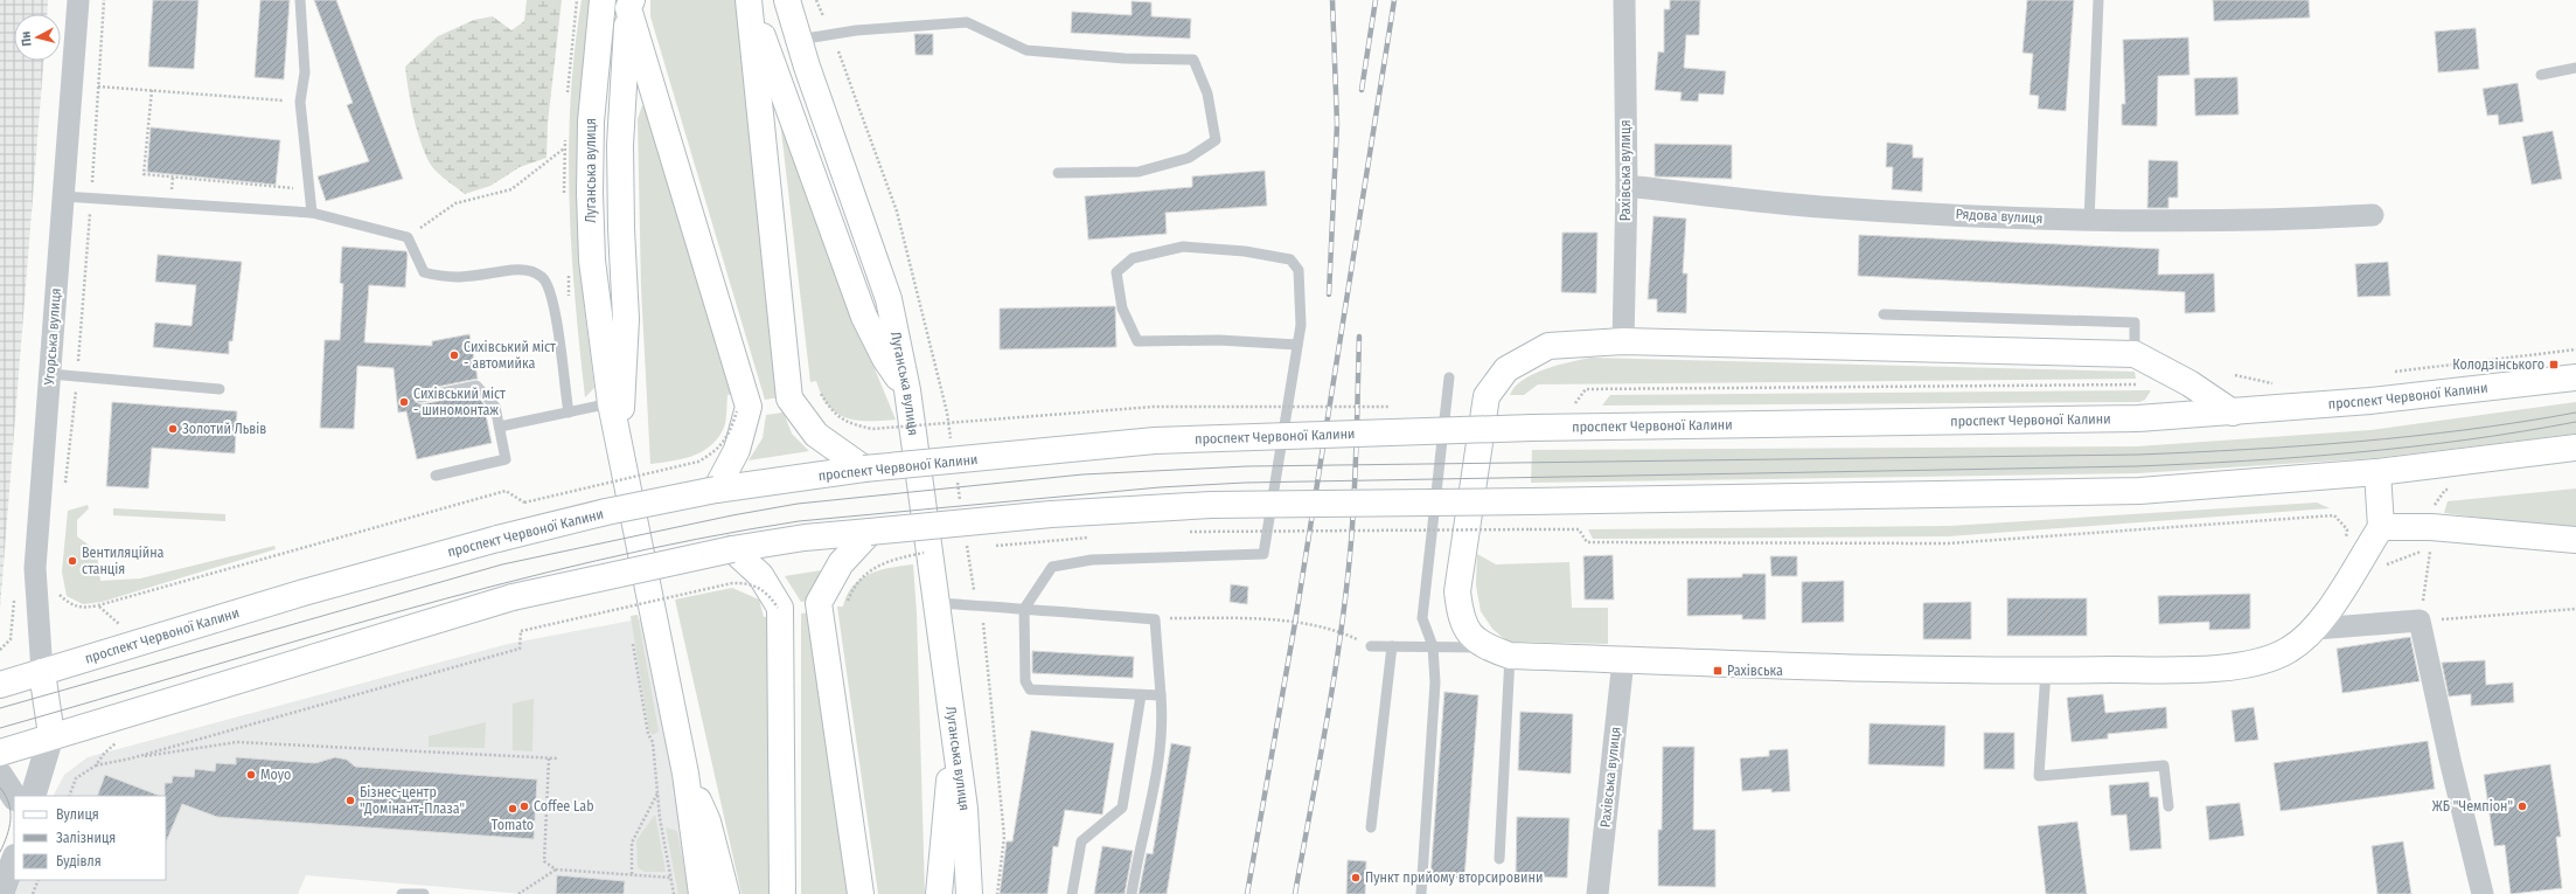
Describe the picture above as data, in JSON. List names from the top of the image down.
{
  "streets": {
    "main road": ["Луганська вулиця", "проспект Червоної Калини"],
    "street": ["Рахівська вулиця", "Рядова вулиця", "Угорська вулиця"]
  },
  "crossings": [
    ["Рахівська вулиця", "Рядова вулиця"],
    ["Угорська вулиця", "проспект Червоної Калини"]
  ],
  "places": {
    "other": [
      "Сихівський міст - автомийка",
      "Сихівський міст - шиномонтаж",
      "Золотий Львів",
      "Вентиляційна станція",
      "Moyo",
      "Бізнес-центр \"Домінант-Плаза\"",
      "Coffee Lab",
      "ЖБ \"Чемпіон\"",
      "Tomato",
      "Пункт прийому вторсировини"
    ],
    "transit": ["Колодзінського", "Рахівська"]
  },
  "legend": ["Вулиця", "Залізниця", "Будівля"],
  "north": "left"
}
